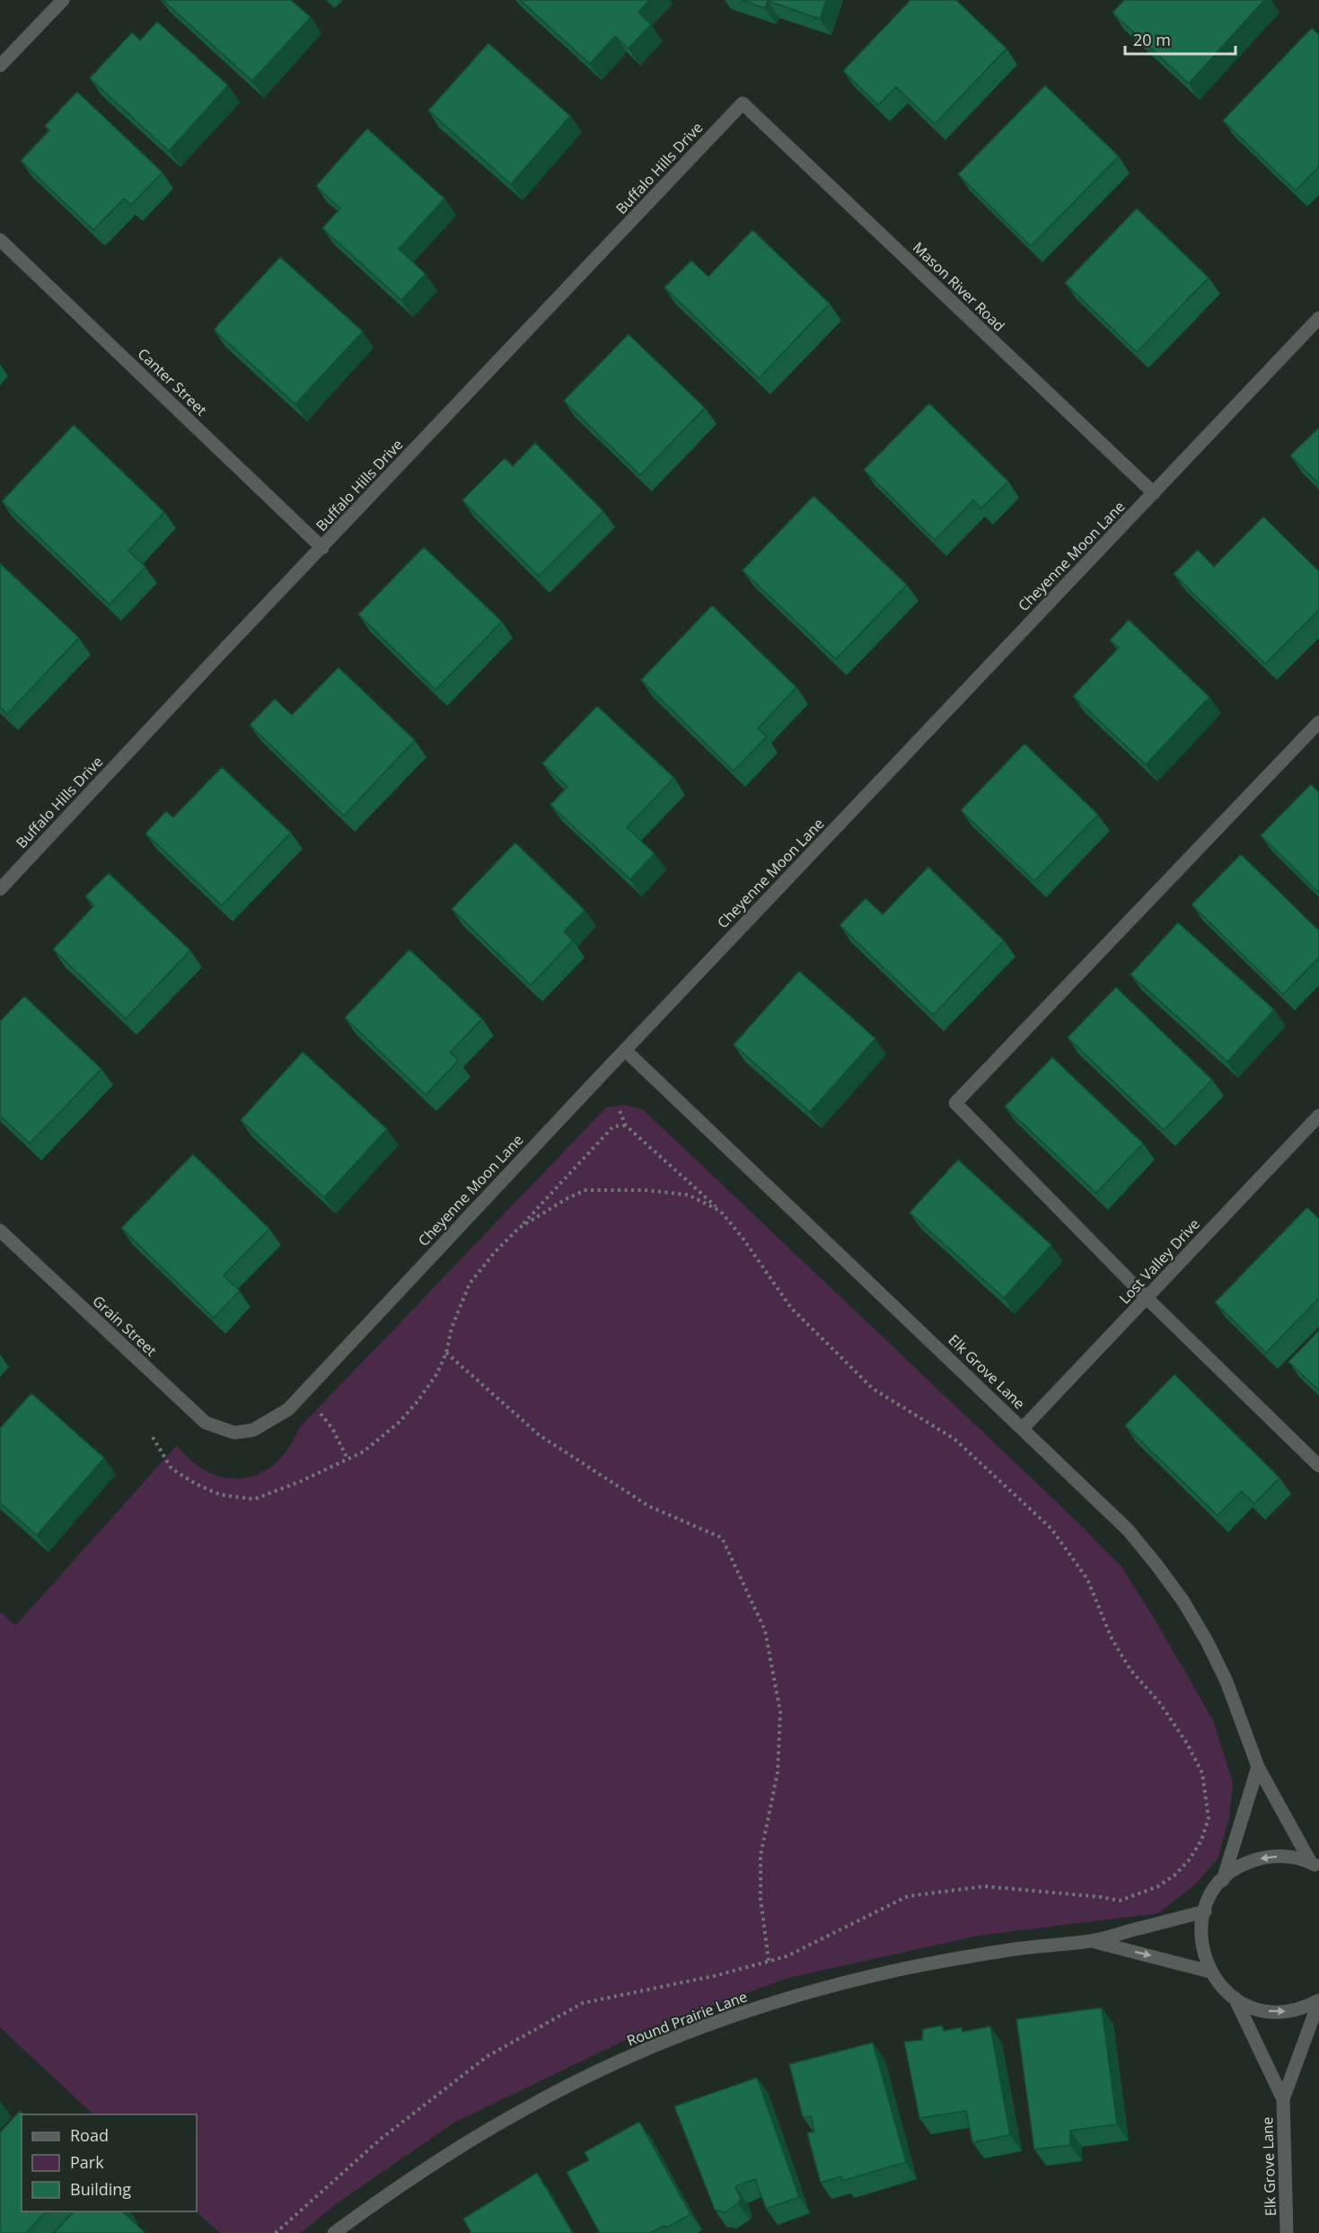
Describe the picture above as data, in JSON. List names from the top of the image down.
{
  "streets": {
    "street": [
      "Buffalo Hills Drive",
      "Mason River Road",
      "Canter Street",
      "Cheyenne Moon Lane",
      "Lost Valley Drive",
      "Grain Street",
      "Elk Grove Lane",
      "Round Prairie Lane"
    ]
  },
  "crossings": [
    ["Buffalo Hills Drive", "Mason River Road"],
    ["Buffalo Hills Drive", "Canter Street"],
    ["Mason River Road", "Cheyenne Moon Lane"],
    ["Cheyenne Moon Lane", "Grain Street"],
    ["Cheyenne Moon Lane", "Elk Grove Lane"],
    ["Lost Valley Drive", "Elk Grove Lane"]
  ],
  "legend": ["Road", "Park", "Building"],
  "scale_bar": "20 m"
}
